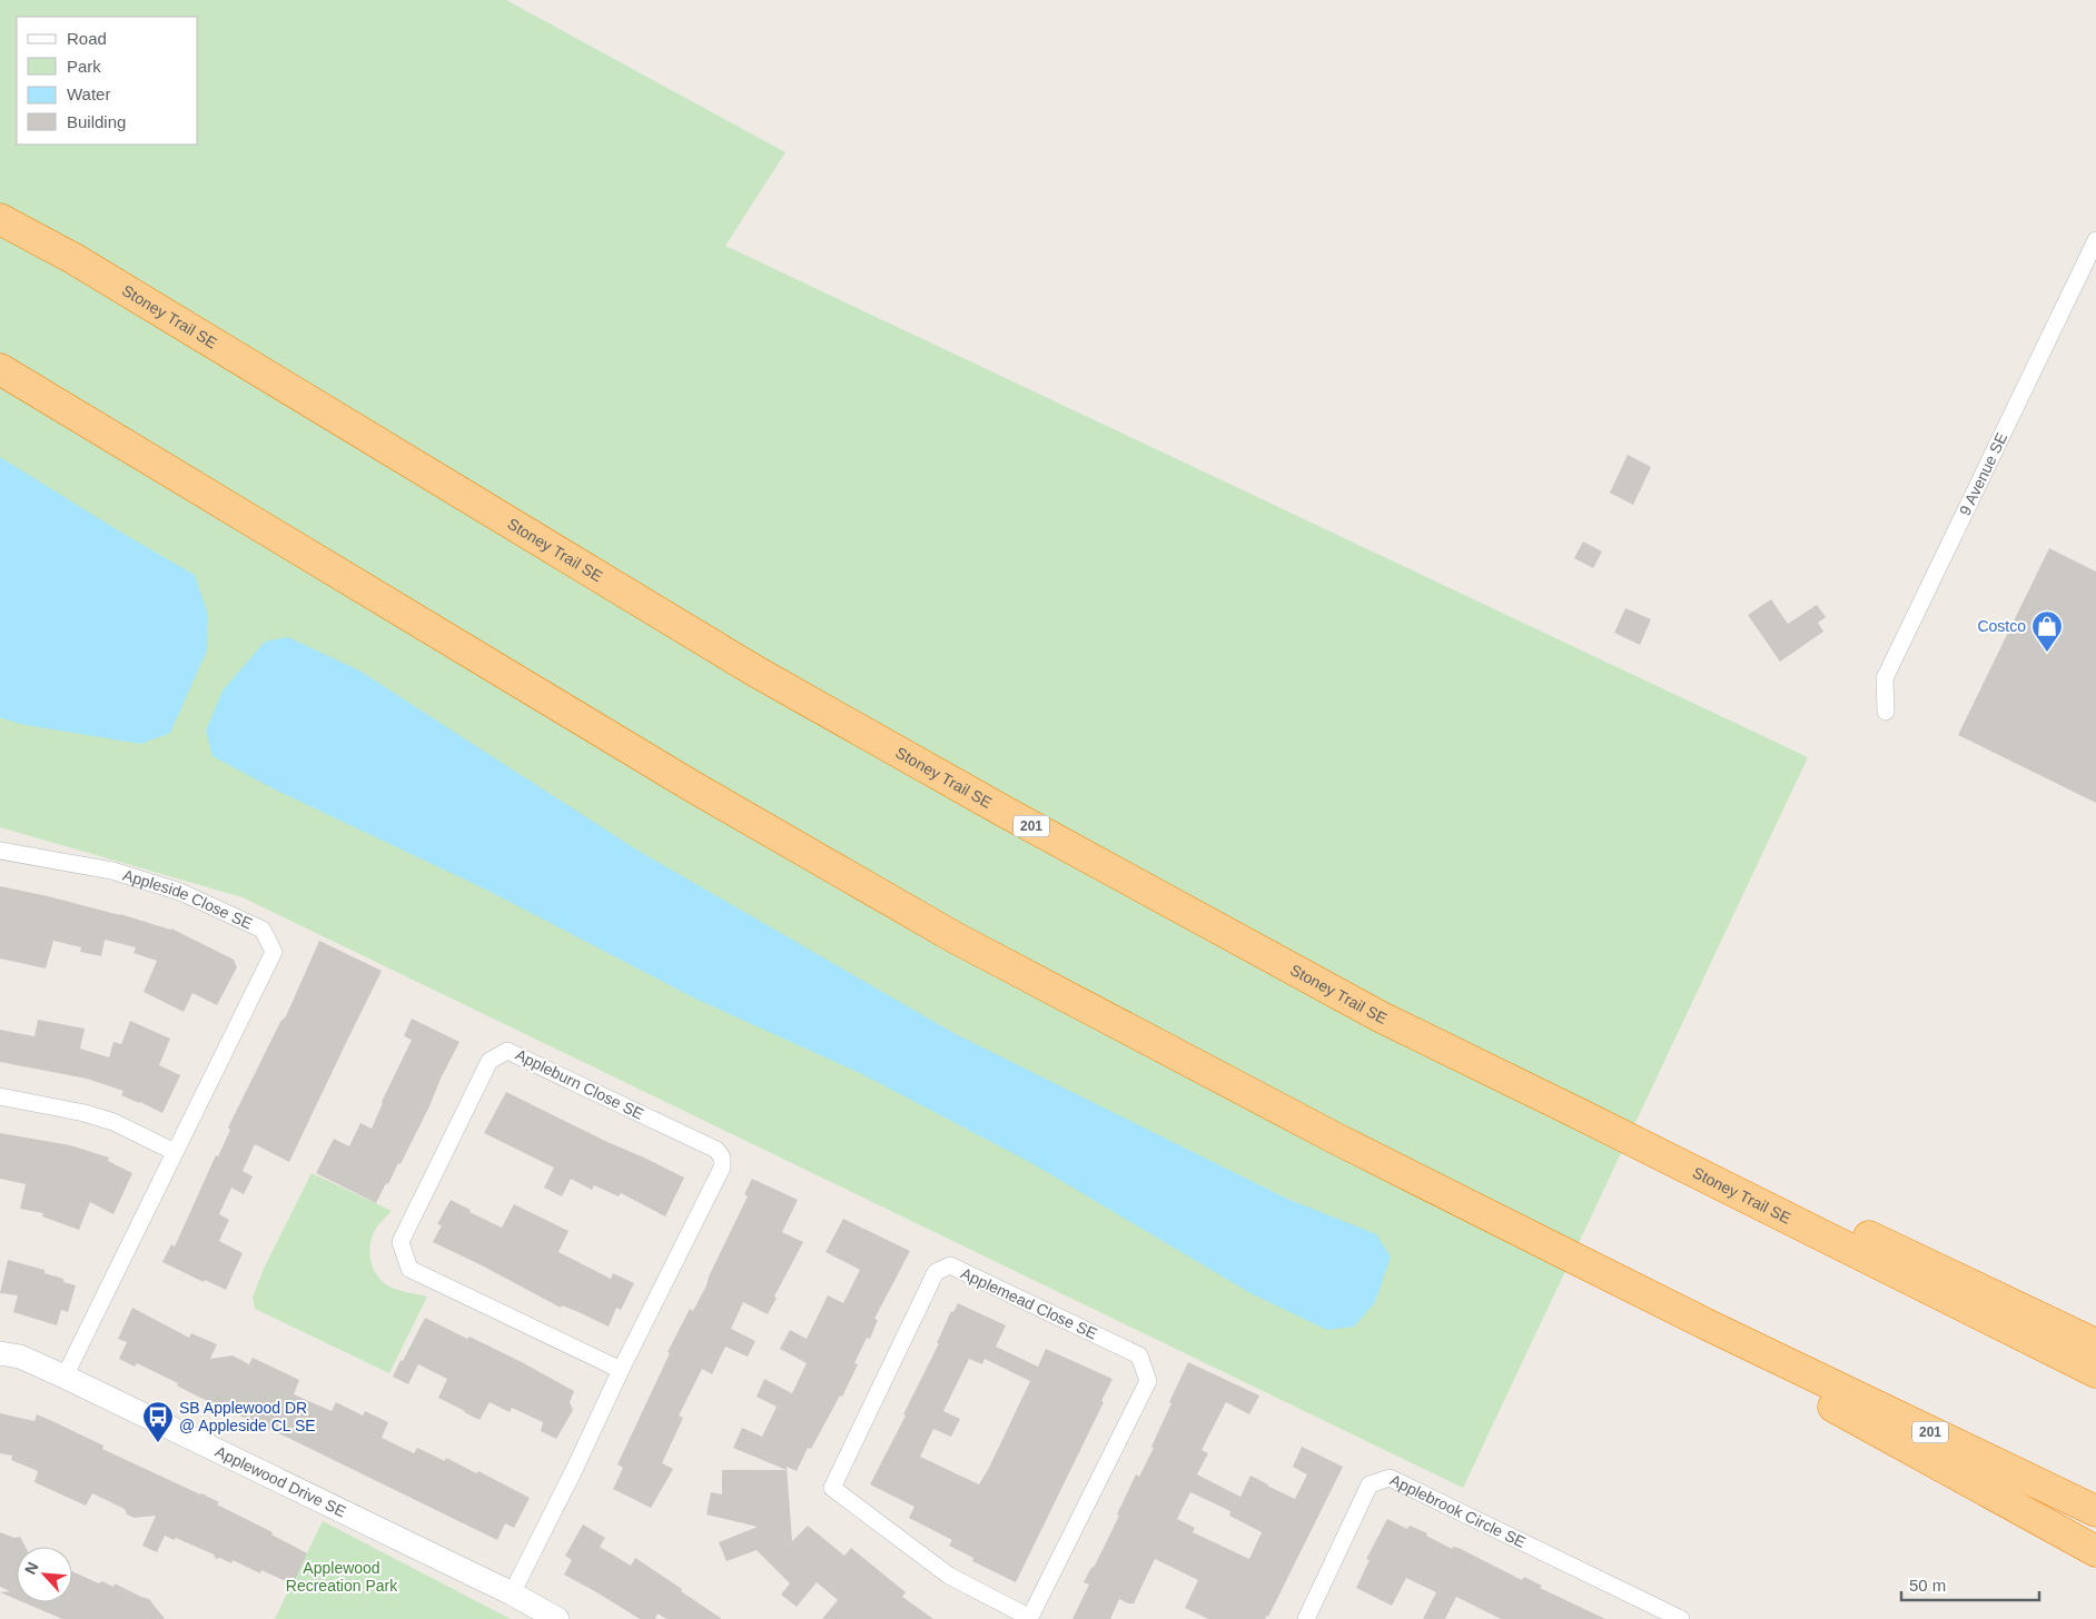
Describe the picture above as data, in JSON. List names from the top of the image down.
{
  "streets": {
    "highway": ["Stoney Trail SE", "201"],
    "street": [
      "9 Avenue SE",
      "Appleside Close SE",
      "Appleburn Close SE",
      "Applemead Close SE",
      "Applewood Drive SE",
      "Applebrook Circle SE"
    ]
  },
  "crossings": [
    ["Appleside Close SE", "Applewood Drive SE"],
    ["Appleburn Close SE", "Applewood Drive SE"]
  ],
  "parks": ["Applewood Recreation Park"],
  "places": {
    "shop": ["Costco"],
    "bus stop": ["SB Applewood DR @ Appleside CL SE"]
  },
  "legend": [
    "Road",
    "Park",
    "Water",
    "Building"
  ],
  "scale_bar": "50 m",
  "north": "top left"
}
